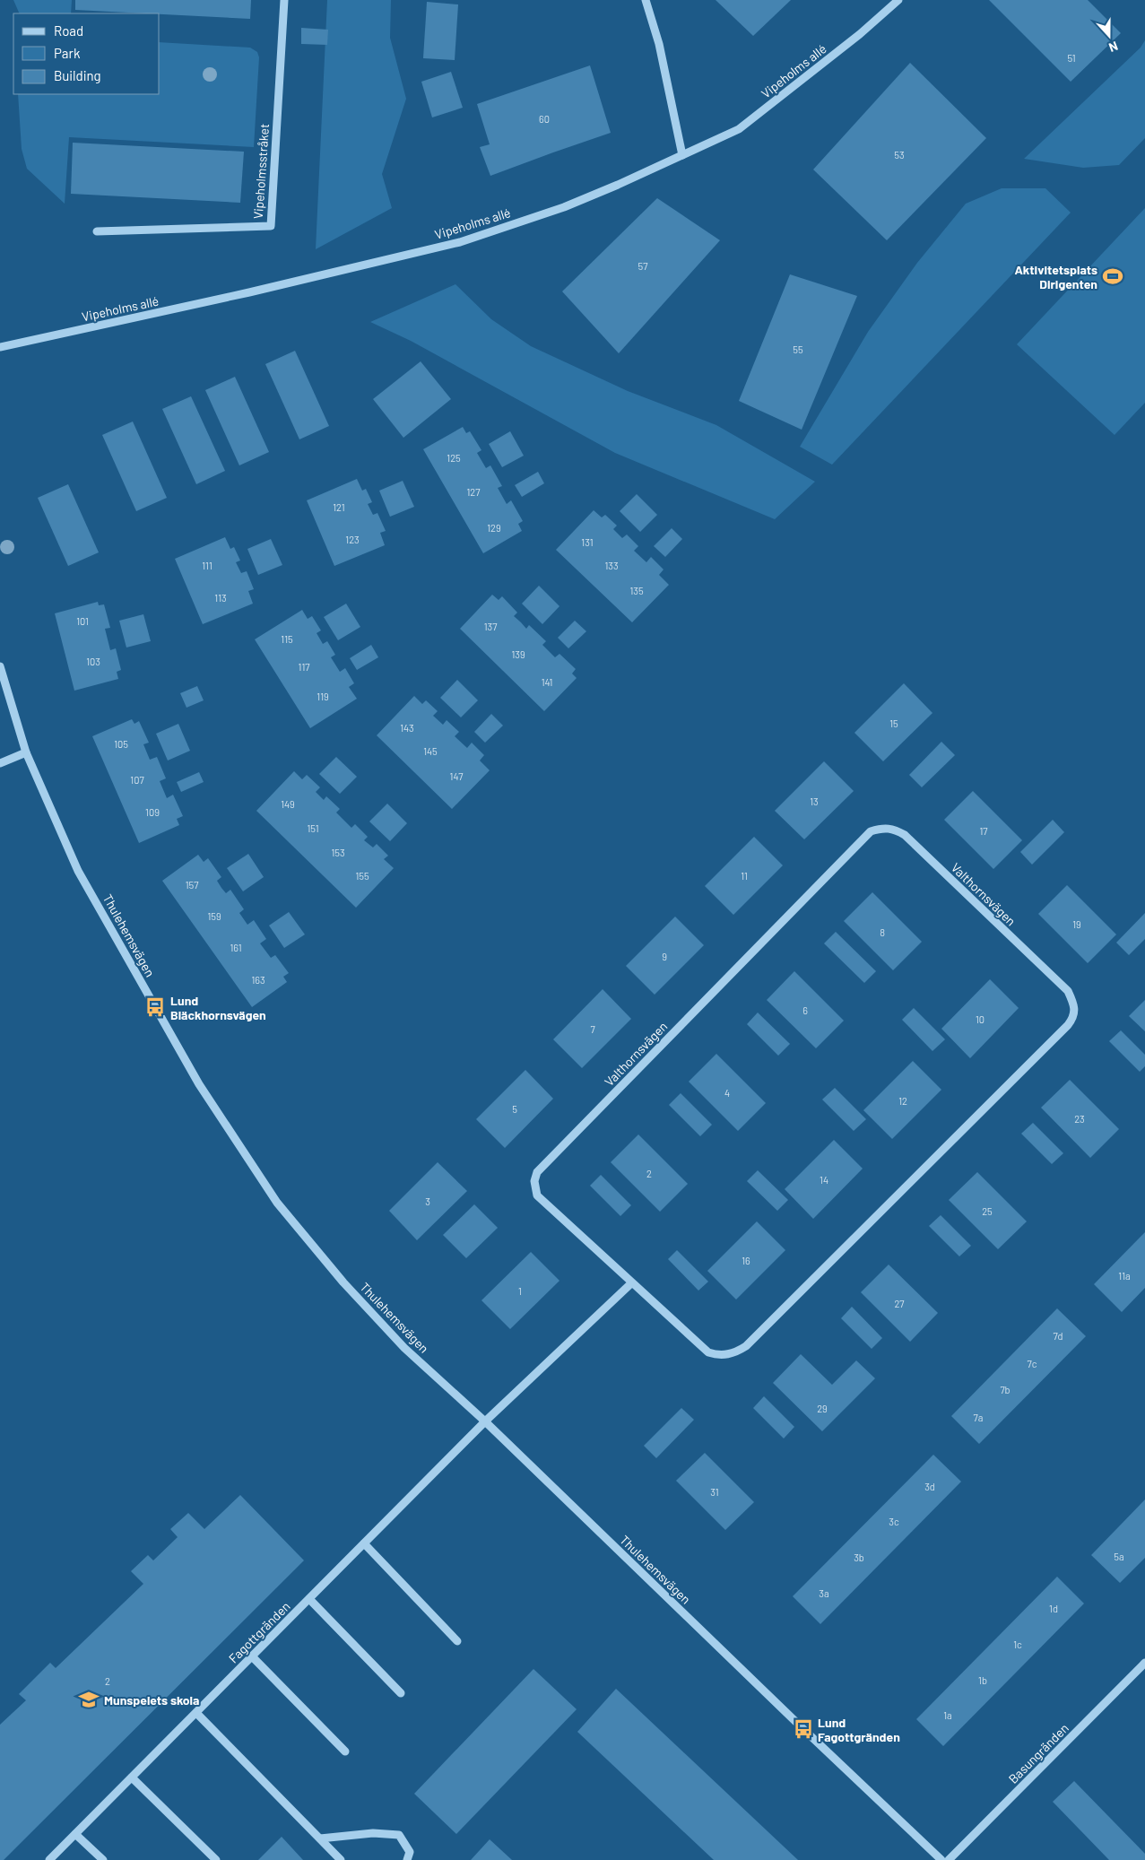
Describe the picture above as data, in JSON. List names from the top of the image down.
{
  "streets": {
    "street": [
      "Vipeholms allé",
      "Vipeholmsstråket",
      "Valthornsvägen",
      "Thulehemsvägen",
      "Fagottgränden",
      "Basungränden"
    ]
  },
  "crossings": [
    ["Thulehemsvägen", "Fagottgränden"]
  ],
  "places": {
    "sports": ["Aktivitetsplats Dirigenten"],
    "bus stop": ["Lund Bläckhornsvägen", "Lund Fagottgränden"],
    "school or university": ["Munspelets skola"]
  },
  "house_numbers": [
    "51",
    "60",
    "53",
    "57",
    "55",
    "125",
    "127",
    "121",
    "129",
    "123",
    "131",
    "111",
    "133",
    "135",
    "113",
    "101",
    "137",
    "115",
    "139",
    "103",
    "117",
    "141",
    "119",
    "15",
    "143",
    "105",
    "145",
    "147",
    "107",
    "13",
    "149",
    "109",
    "151",
    "17",
    "153",
    "155",
    "11",
    "157",
    "159",
    "19",
    "8",
    "161",
    "9",
    "163",
    "6",
    "10",
    "7",
    "4",
    "12",
    "5",
    "23",
    "2",
    "14",
    "3",
    "25",
    "16",
    "11a",
    "1",
    "27",
    "7d",
    "7c",
    "7b",
    "29",
    "7a",
    "3d",
    "31",
    "3c",
    "5a",
    "3b",
    "3a",
    "1d",
    "1c",
    "1b",
    "2",
    "1a"
  ],
  "legend": ["Road", "Park", "Building"],
  "north": "bottom"
}
